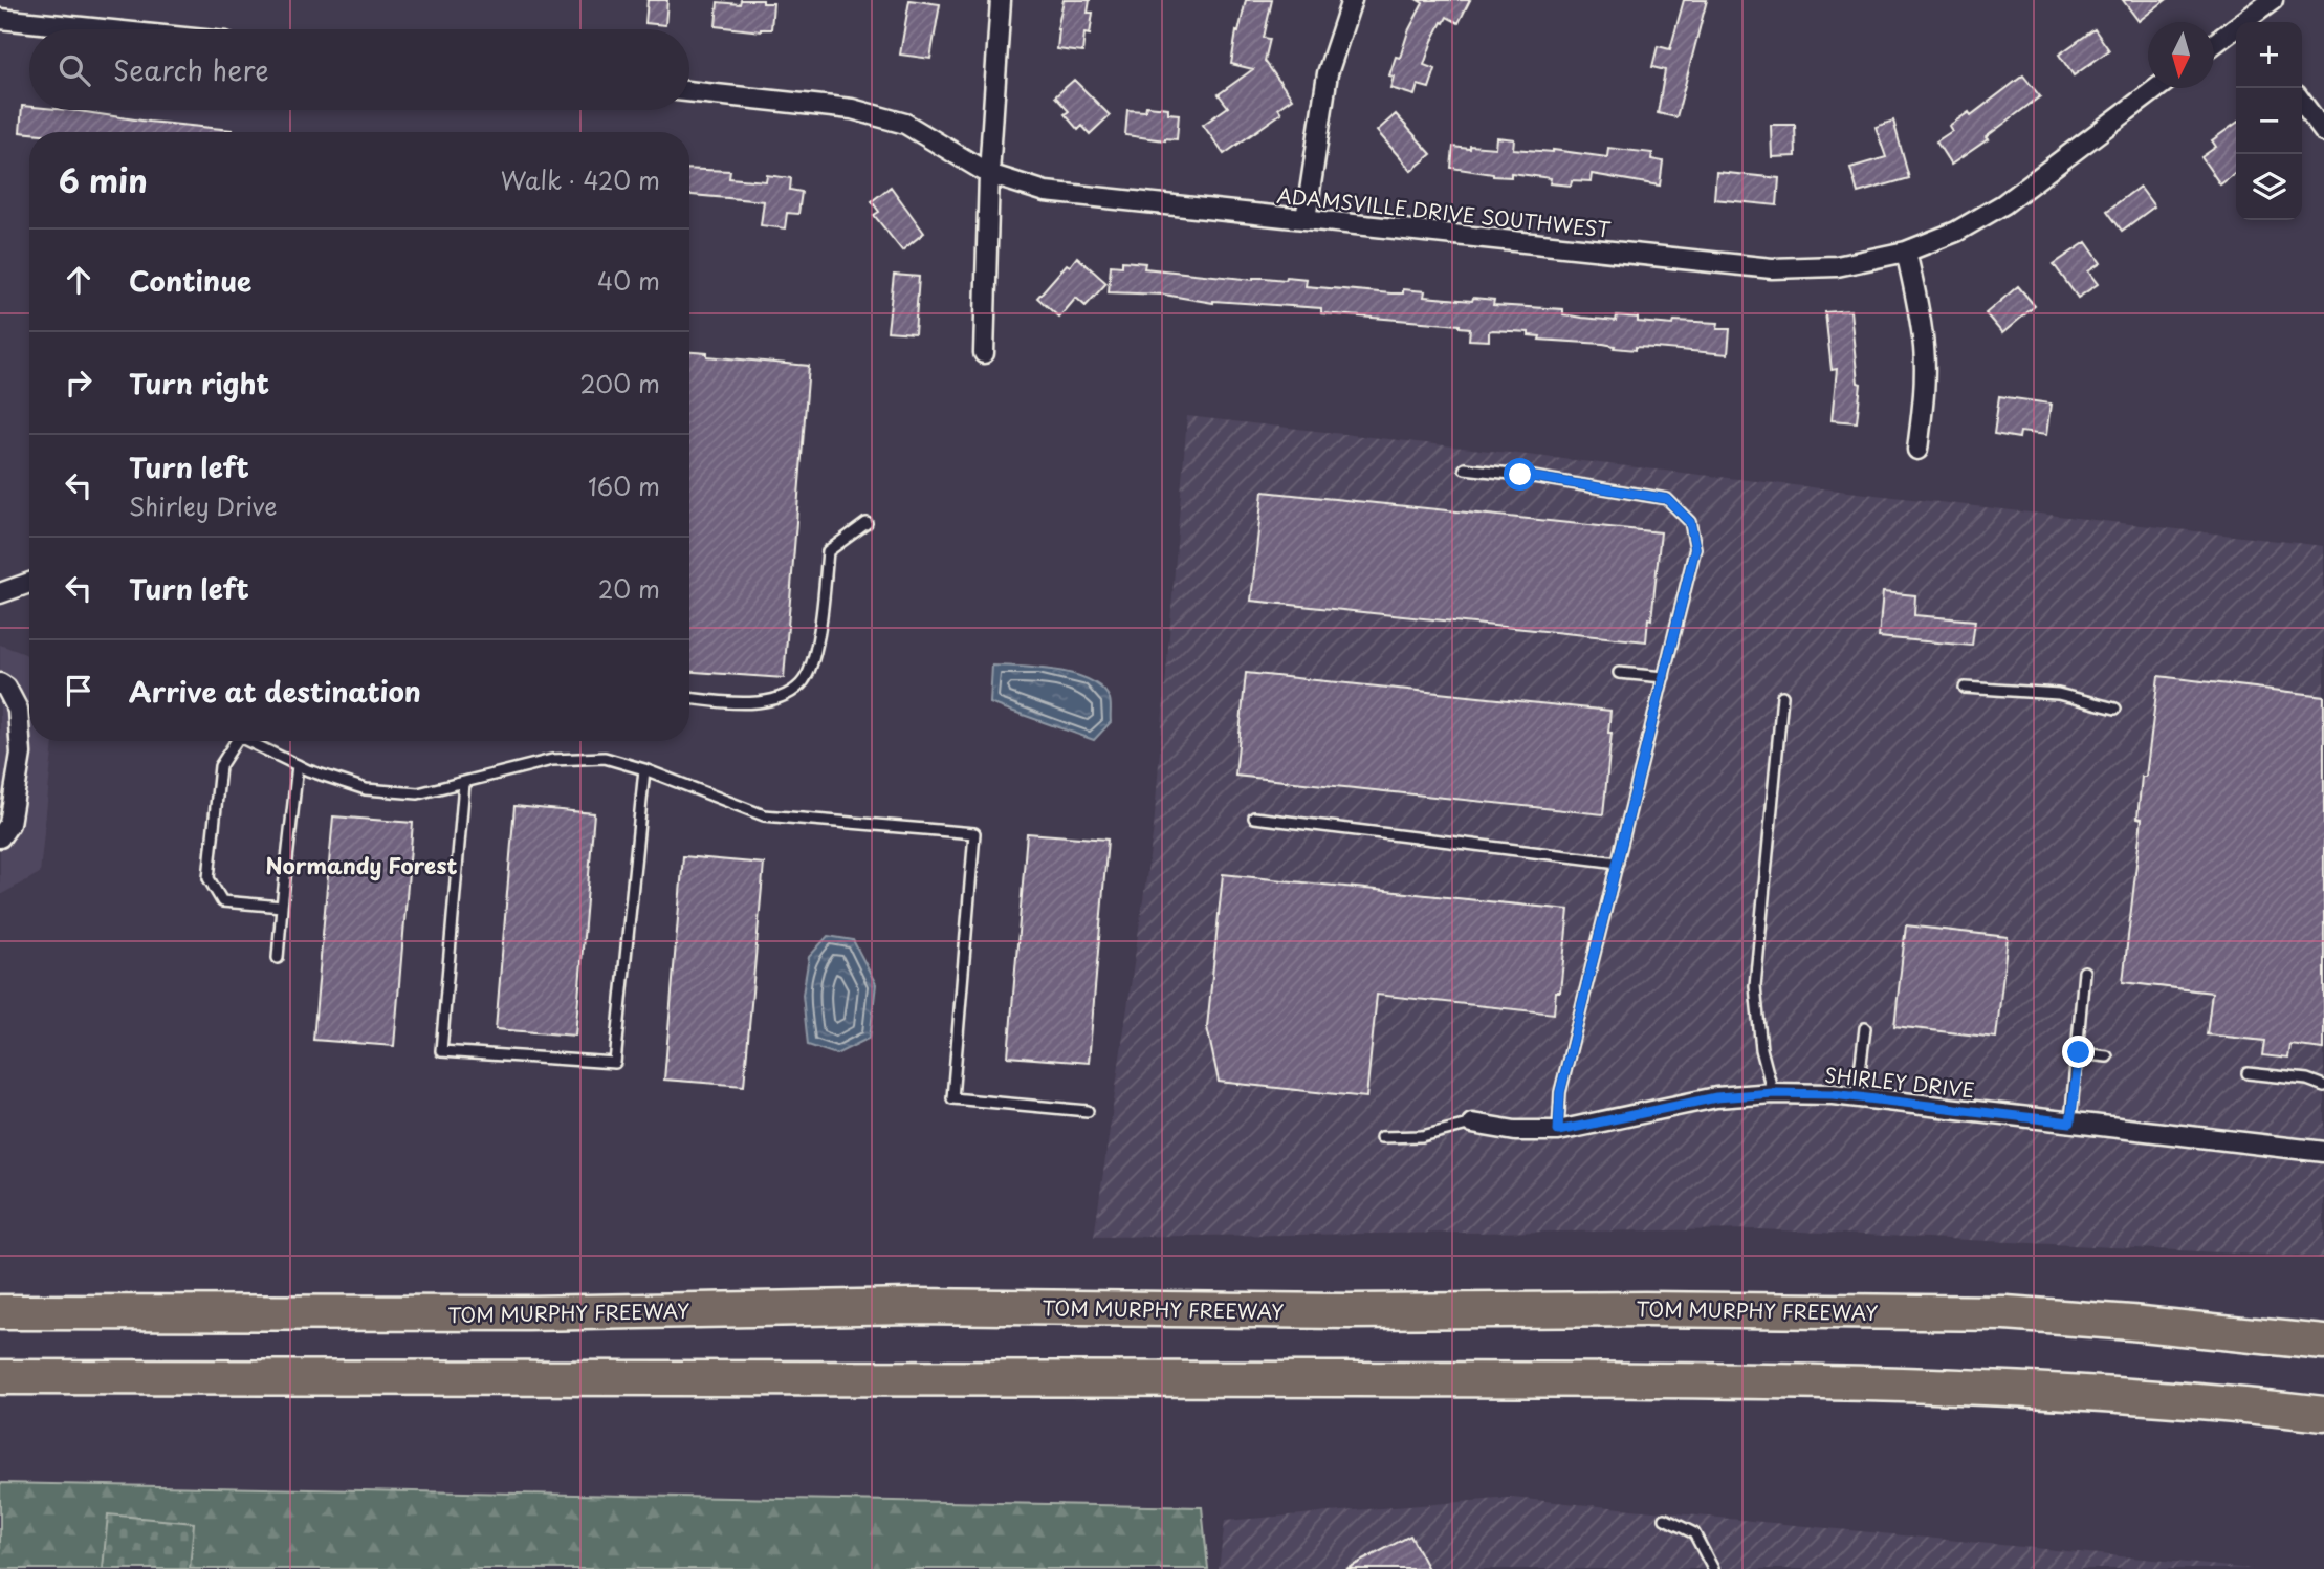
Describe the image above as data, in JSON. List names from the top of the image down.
{
  "streets": {
    "highway": ["TOM MURPHY FREEWAY"],
    "street": ["ADAMSVILLE DRIVE SOUTHWEST", "SHIRLEY DRIVE"]
  },
  "districts": ["Normandy Forest"],
  "north": "bottom",
  "page": {
    "map_buttons": ["+", "−"],
    "search": "Search here",
    "heading": ["6 min", "Walk · 420 m"],
    "list": [
      ["Continue", "40 m"],
      ["Turn right", "200 m"],
      ["Turn left", "Shirley Drive", "160 m"],
      ["Turn left", "20 m"],
      "Arrive at destination"
    ]
  }
}
